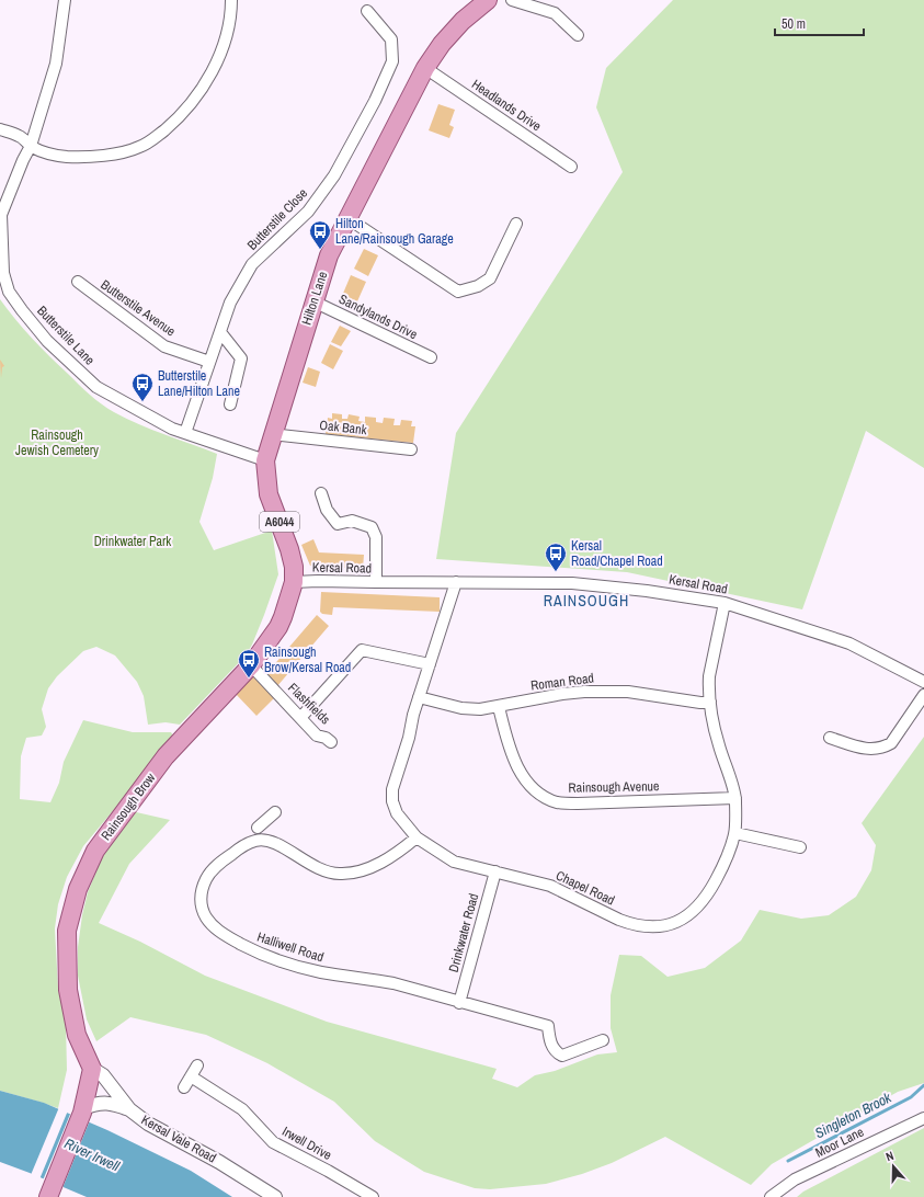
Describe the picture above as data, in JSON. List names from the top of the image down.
{
  "streets": {
    "main road": ["Hilton Lane", "A6044", "Rainsough Brow"],
    "street": [
      "Headlands Drive",
      "Butterstile Close",
      "Butterstile Avenue",
      "Sandylands Drive",
      "Butterstile Lane",
      "Oak Bank",
      "Kersal Road",
      "Roman Road",
      "Flashfields",
      "Rainsough Avenue",
      "Chapel Road",
      "Drinkwater Road",
      "Halliwell Road",
      "Kersal Vale Road",
      "Moor Lane",
      "Irwell Drive"
    ]
  },
  "crossings": [
    ["Headlands Drive", "Hilton Lane"],
    ["Butterstile Close", "Butterstile Avenue"],
    ["Butterstile Close", "Butterstile Lane"],
    ["Hilton Lane", "Sandylands Drive"],
    ["Hilton Lane", "Butterstile Lane"],
    ["Hilton Lane", "Oak Bank"],
    ["Hilton Lane", "Kersal Road"],
    ["Hilton Lane", "Rainsough Brow"],
    ["Kersal Road", "Rainsough Brow"],
    ["Kersal Road", "Chapel Road"],
    ["Roman Road", "Rainsough Avenue"],
    ["Roman Road", "Chapel Road"],
    ["Flashfields", "Rainsough Brow"],
    ["Rainsough Avenue", "Chapel Road"],
    ["Rainsough Brow", "Kersal Vale Road"],
    ["Chapel Road", "Drinkwater Road"],
    ["Chapel Road", "Halliwell Road"],
    ["Drinkwater Road", "Halliwell Road"]
  ],
  "districts": ["RAINSOUGH"],
  "water": ["Singleton Brook", "River Irwell"],
  "parks": ["Rainsough Jewish Cemetery", "Drinkwater Park"],
  "places": {
    "bus stop": [
      "Hilton Lane/Rainsough Garage",
      "Butterstile Lane/Hilton Lane",
      "Kersal Road/Chapel Road",
      "Rainsough Brow/Kersal Road"
    ]
  },
  "scale_bar": "50 m",
  "north": "top"
}
